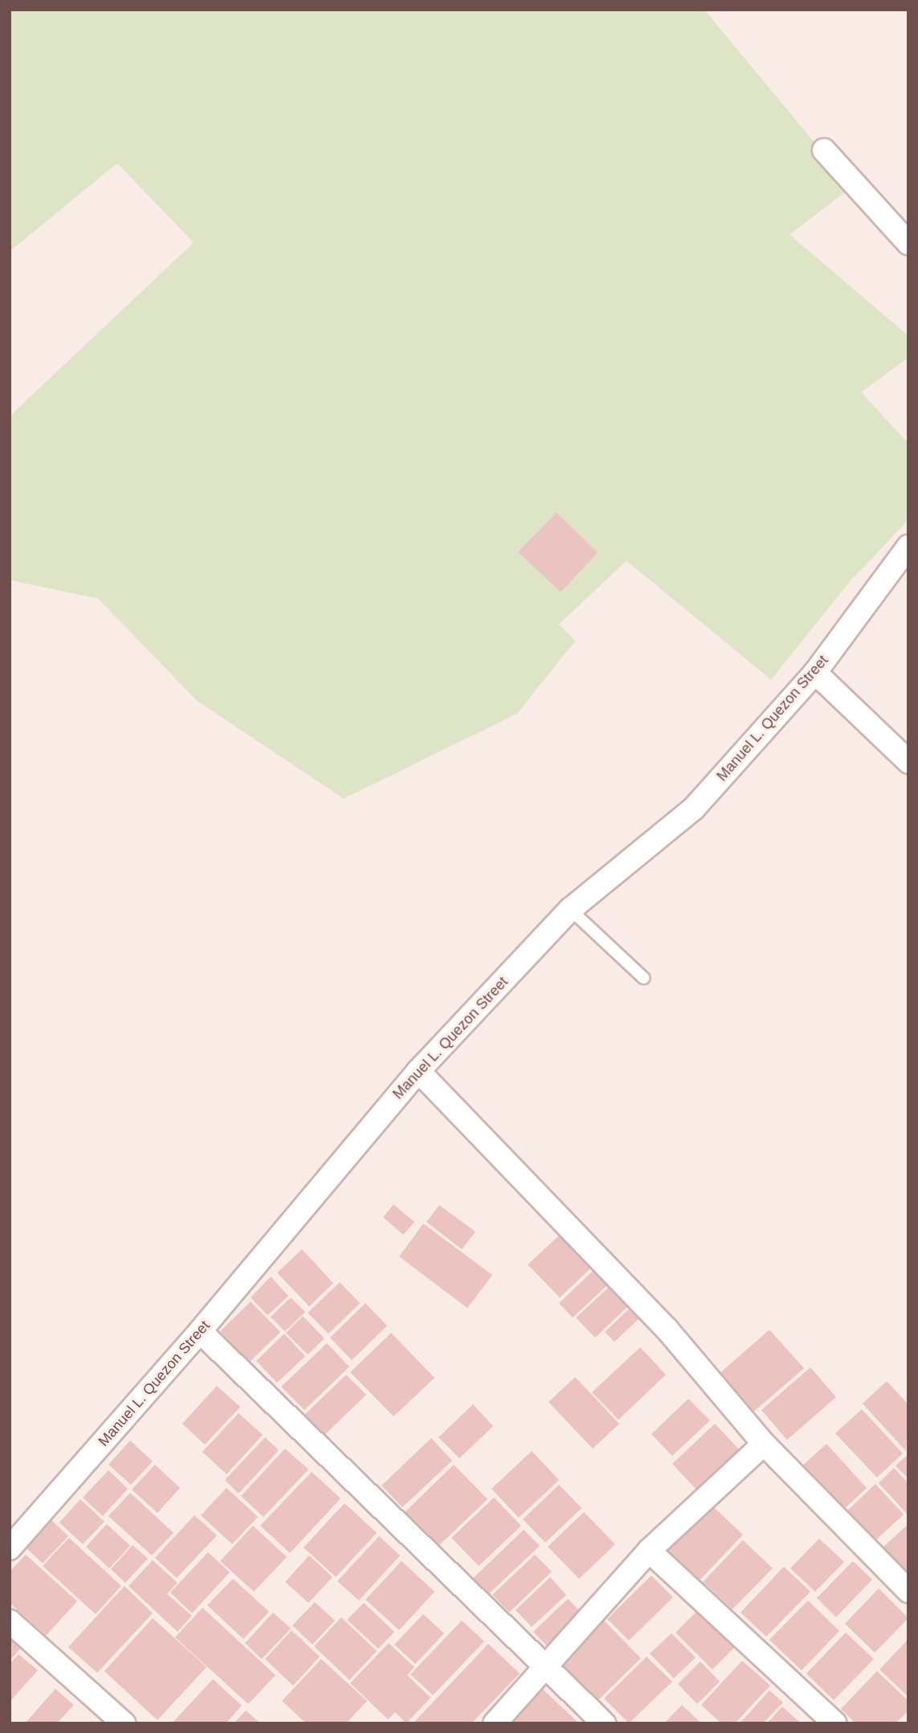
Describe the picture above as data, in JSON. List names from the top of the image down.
{
  "streets": {
    "street": ["Manuel L. Quezon Street"]
  }
}
